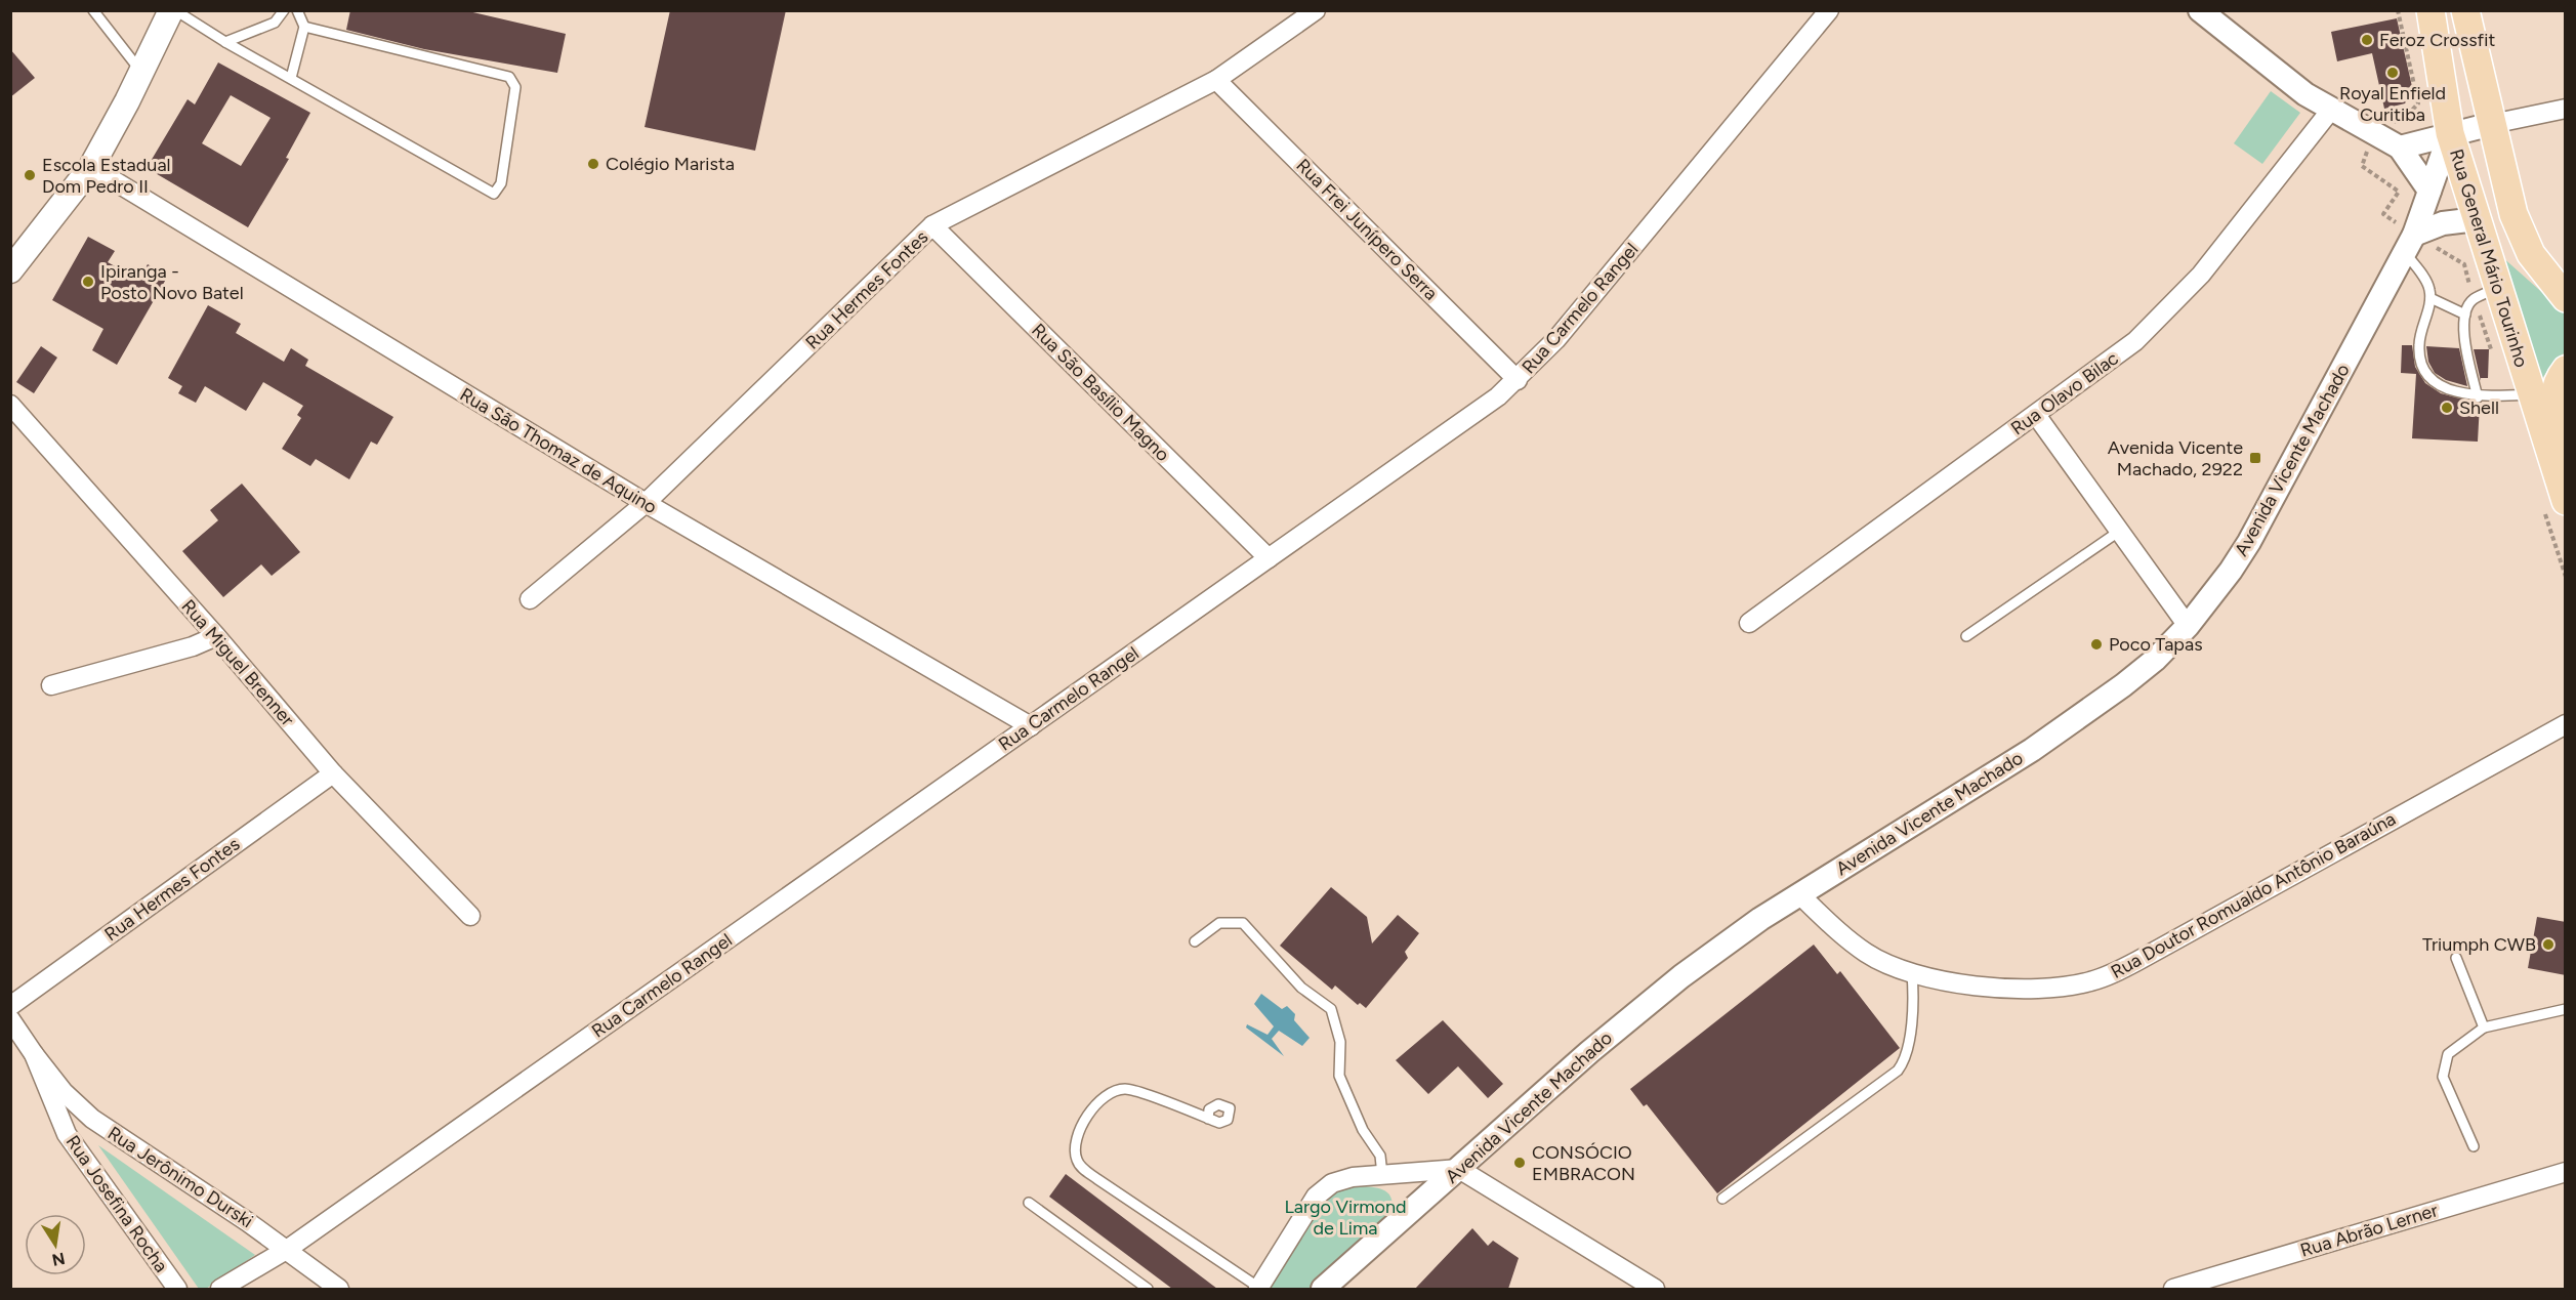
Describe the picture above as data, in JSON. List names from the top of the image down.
{
  "streets": {
    "main road": ["Rua General Mário Tourinho"],
    "street": [
      "Rua Frei Junípero Serra",
      "Rua Hermes Fontes",
      "Rua Carmelo Rangel",
      "Rua São Basílio Magno",
      "Rua Olavo Bilac",
      "Rua São Thomaz de Aquino",
      "Avenida Vicente Machado",
      "Rua Miguel Brenner",
      "Rua Doutor Romualdo Antônio Baraúna",
      "Rua Jerônimo Durski",
      "Rua Josefina Rocha",
      "Rua Abrão Lerner"
    ]
  },
  "crossings": [
    ["Rua Frei Junípero Serra", "Rua Hermes Fontes"],
    ["Rua Frei Junípero Serra", "Rua Carmelo Rangel"],
    ["Rua General Mário Tourinho", "Avenida Vicente Machado"],
    ["Rua Hermes Fontes", "Rua São Basílio Magno"],
    ["Rua Hermes Fontes", "Rua São Thomaz de Aquino"],
    ["Rua Hermes Fontes", "Rua Miguel Brenner"],
    ["Rua Carmelo Rangel", "Rua São Basílio Magno"],
    ["Rua Carmelo Rangel", "Rua São Thomaz de Aquino"],
    ["Rua Carmelo Rangel", "Rua Jerônimo Durski"],
    ["Avenida Vicente Machado", "Rua Doutor Romualdo Antônio Baraúna"],
    ["Rua Jerônimo Durski", "Rua Josefina Rocha"]
  ],
  "parks": ["Largo Virmond de Lima"],
  "places": {
    "other": [
      "Feroz Crossfit",
      "Royal Enfield Curitiba",
      "Colégio Marista",
      "Escola Estadual Dom Pedro II",
      "Ipiranga - Posto Novo Batel",
      "Shell",
      "Poco Tapas",
      "Triumph CWB",
      "CONSÓCIO EMBRACON"
    ],
    "transit": ["Avenida Vicente Machado, 2922"]
  },
  "north": "bottom"
}
